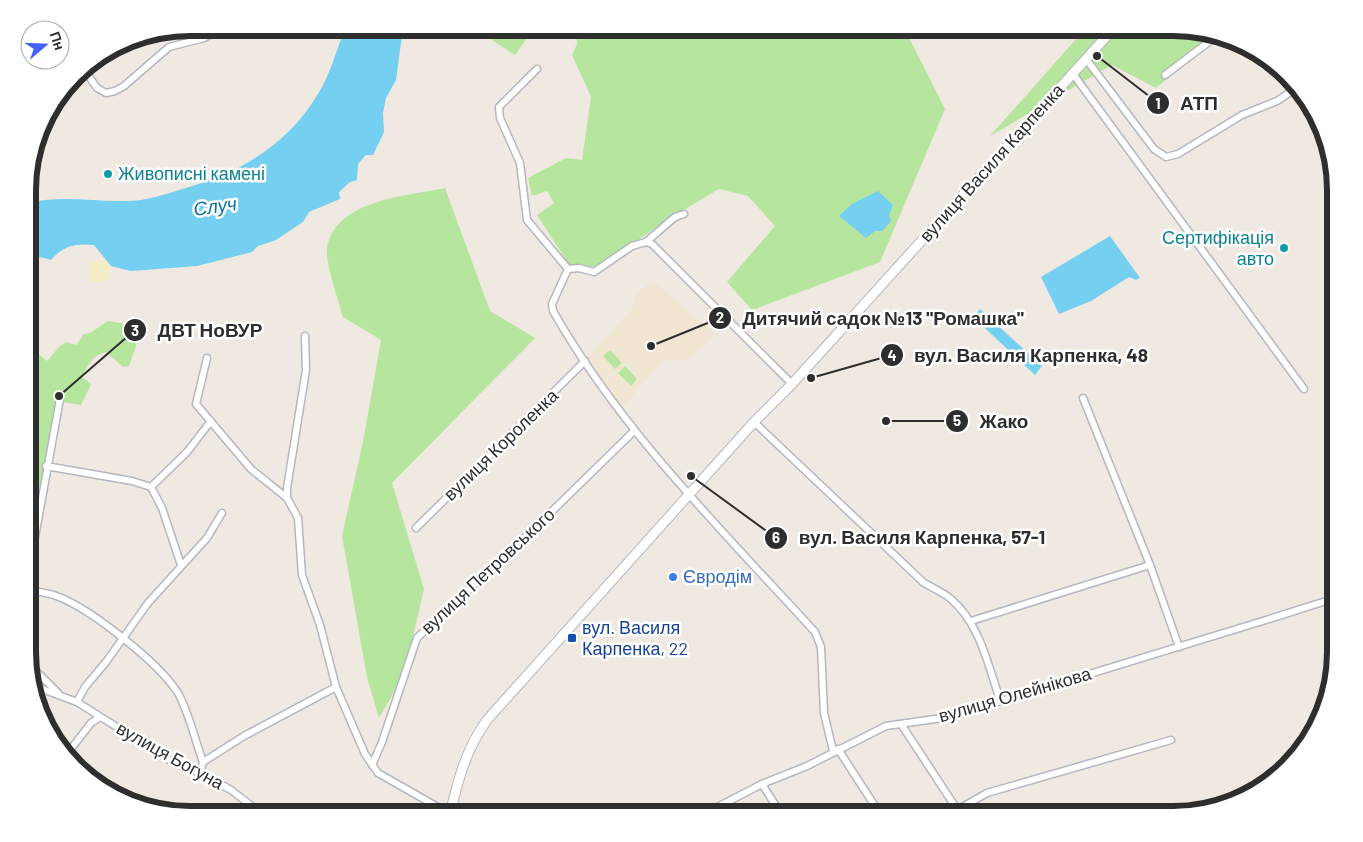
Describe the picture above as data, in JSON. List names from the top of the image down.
{
  "streets": {
    "street": [
      "вулиця Василя Карпенка",
      "вулиця Короленка",
      "вулиця Петровського",
      "вулиця Олейнікова",
      "вулиця Богуна"
    ]
  },
  "water": ["Случ"],
  "places": {
    "other": [
      "АТП",
      "Живописні камені",
      "Сертифікація авто",
      "Дитячий садок №13 \"Ромашка\"",
      "вул. Василя Карпенка, 48",
      "ДВТ НоВУР",
      "Жако",
      "вул. Василя Карпенка, 57-1",
      "Євродім"
    ],
    "transit": ["вул. Василя Карпенка, 22"]
  },
  "north": "right"
}
